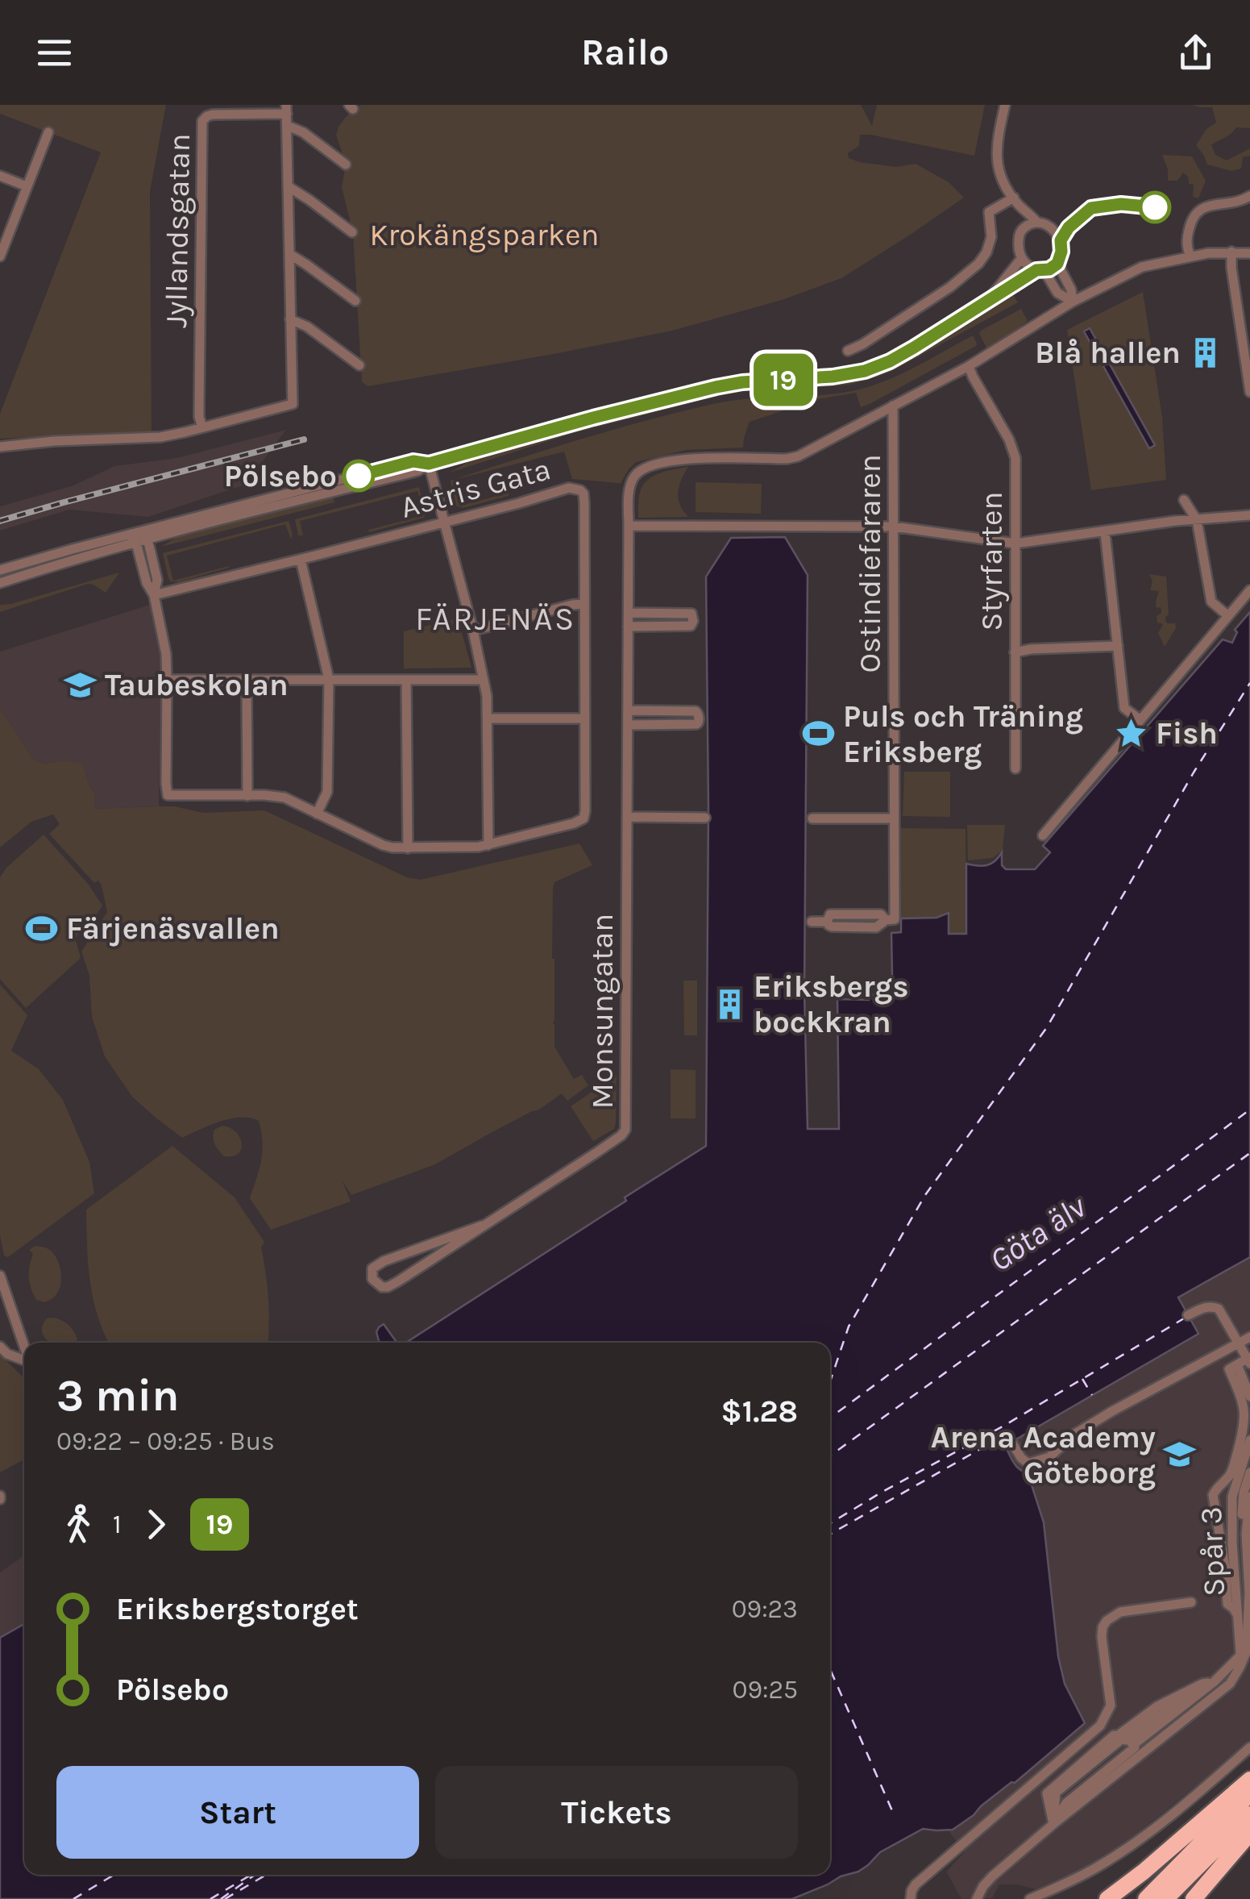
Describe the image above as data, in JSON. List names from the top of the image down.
{
  "streets": {
    "street": [
      "Jyllandsgatan",
      "Astris Gata",
      "Styrfarten",
      "Ostindiefararen",
      "Monsungatan",
      "Spår 3"
    ]
  },
  "crossings": [
    ["Styrfarten", "Monsungatan"],
    ["Ostindiefararen", "Monsungatan"]
  ],
  "districts": ["FÄRJENÄS"],
  "water": ["Göta älv"],
  "parks": ["Krokängsparken"],
  "places": {
    "building": ["Blå hallen", "Eriksbergs bockkran"],
    "other": ["Pölsebo"],
    "school or university": ["Taubeskolan", "Arena Academy Göteborg"],
    "place": ["Fish"],
    "sports": ["Puls och Träning Eriksberg", "Färjenäsvallen"]
  },
  "lines": ["bus line 19"],
  "page": {
    "header": "Railo",
    "on_map": "19",
    "heading": ["3 min", "09:22 – 09:25 · Bus", "$1.28"],
    "legs": ["1", "19"],
    "list": [
      {
        "name": "Eriksbergstorget",
        "value": "09:23"
      },
      {
        "name": "Pölsebo",
        "value": "09:25"
      }
    ],
    "buttons": ["Start", "Tickets"]
  }
}
